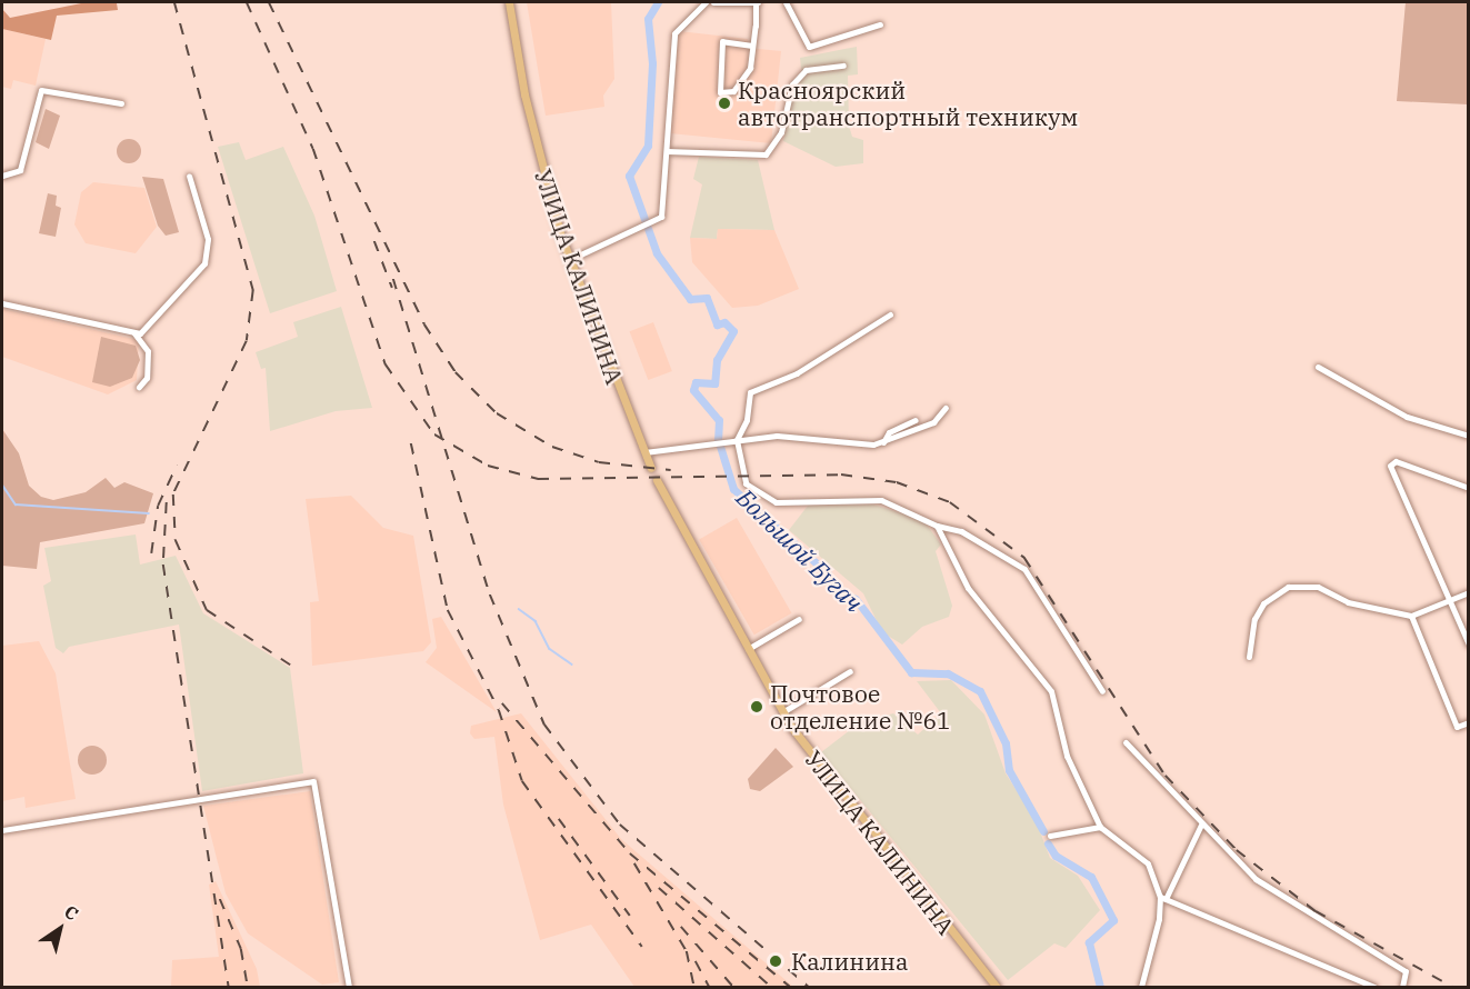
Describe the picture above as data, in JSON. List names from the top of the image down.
{
  "streets": {
    "main road": ["УЛИЦА КАЛИНИНА"]
  },
  "water": ["Большой Бугач"],
  "places": ["Красноярский автотранспортный техникум", "Почтовое отделение №61", "Калинина"],
  "north": "top right"
}
